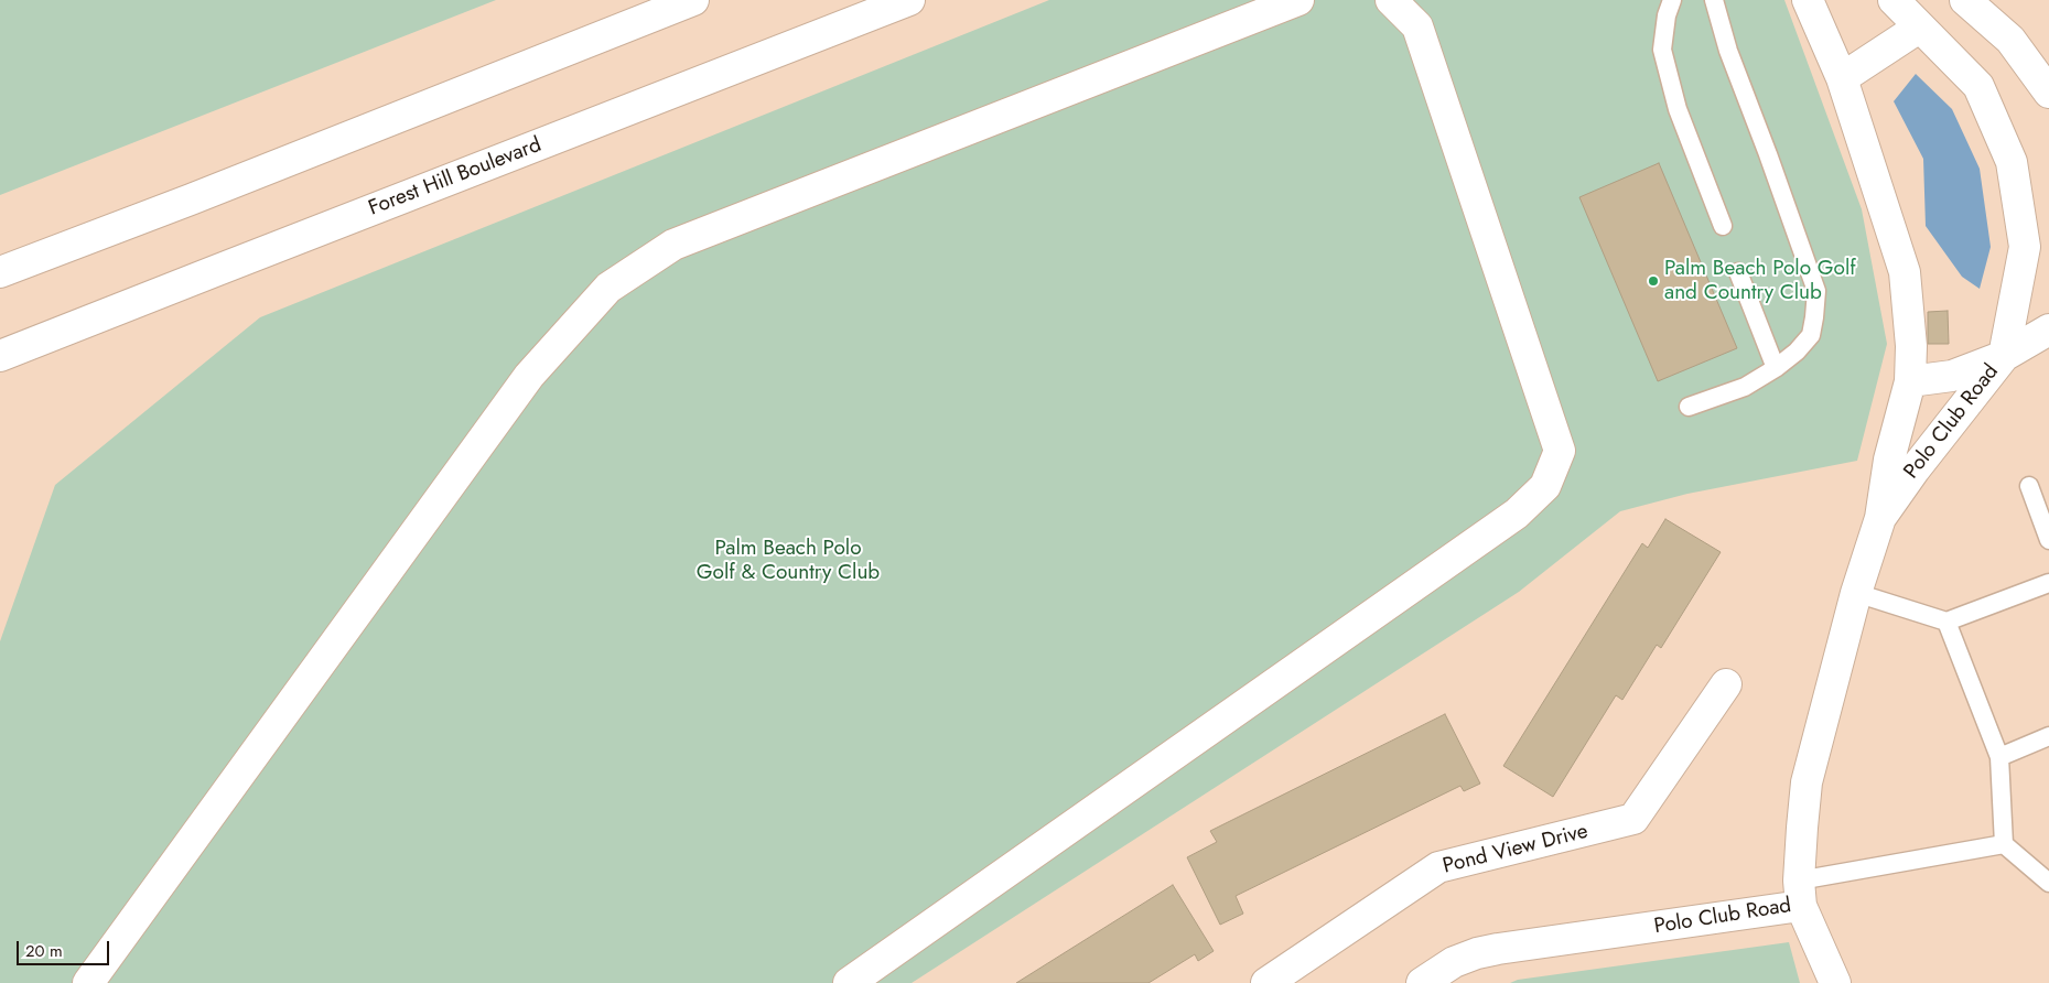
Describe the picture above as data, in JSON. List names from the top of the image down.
{
  "streets": {
    "street": ["Forest Hill Boulevard", "Polo Club Road", "Pond View Drive"]
  },
  "parks": ["Palm Beach Polo Golf & Country Club"],
  "places": ["Palm Beach Polo Golf and Country Club"],
  "scale_bar": "20 m"
}
